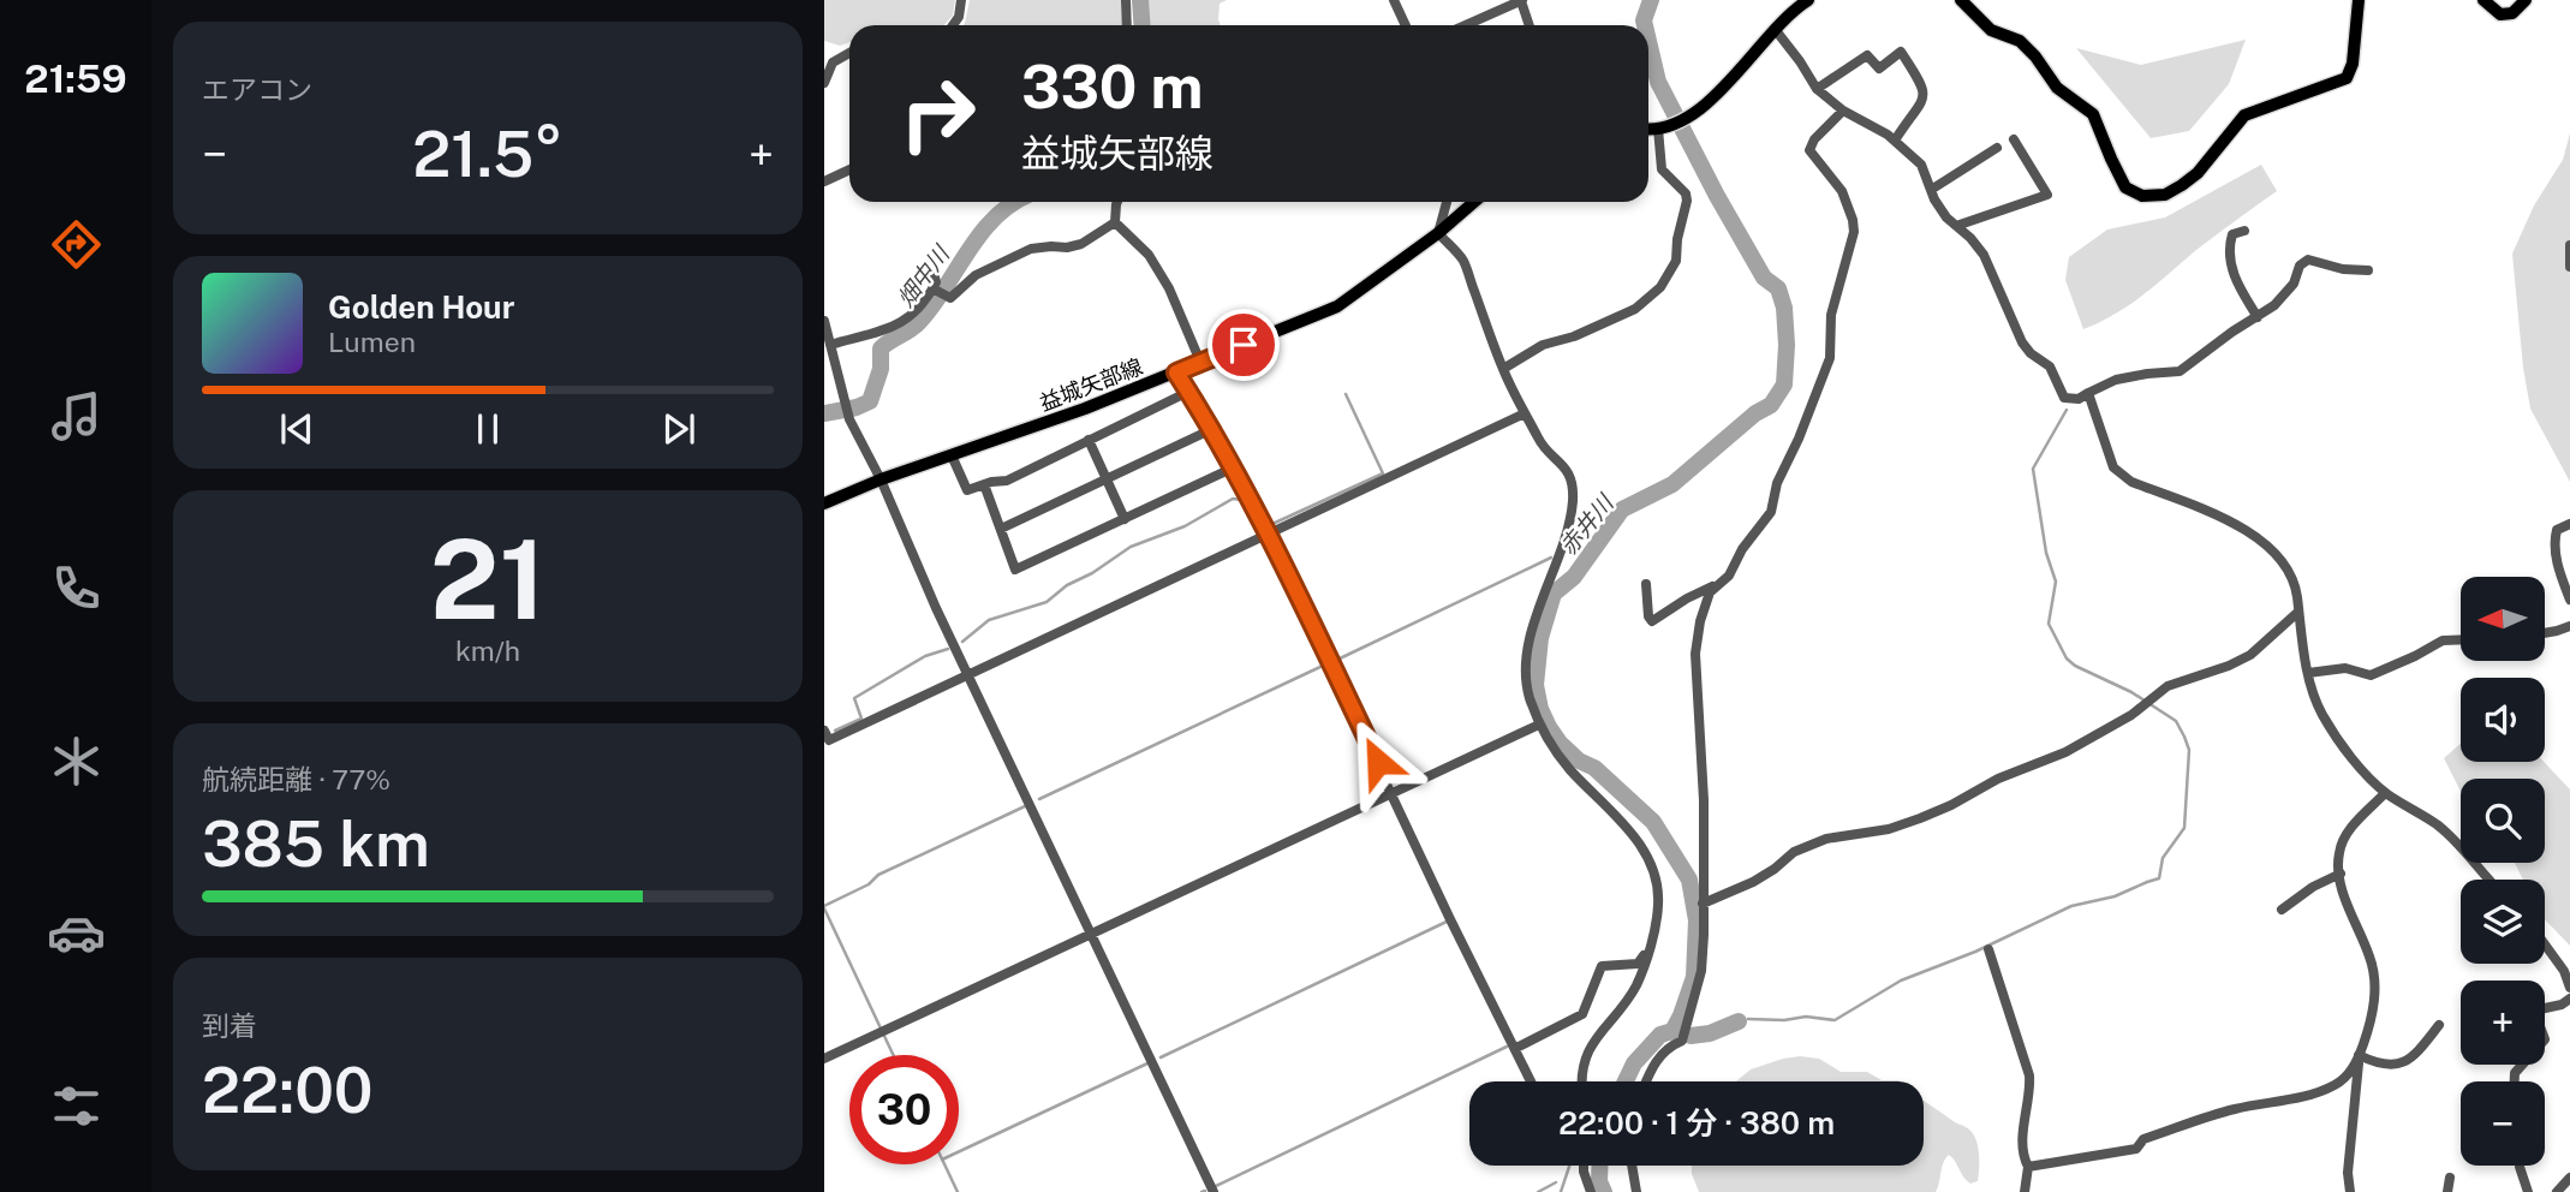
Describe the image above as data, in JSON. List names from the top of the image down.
{
  "streets": {
    "main road": ["益城矢部線"]
  },
  "water": ["畑中川", "赤井川"],
  "north": "left",
  "page": {
    "tabs": "21:59",
    "tile": [
      "エアコン",
      ["21", "km/h"],
      ["航続距離 · 77%", "385 km"],
      ["到着", "22:00"]
    ],
    "turn": ["330 m", "益城矢部線"],
    "heat": ["−", "21.5°", "+"],
    "song": ["Golden Hour", "Lumen"],
    "map_buttons": ["+", "−"],
    "limit": "30",
    "trip": "22:00 · 1 分 · 380 m"
  }
}
